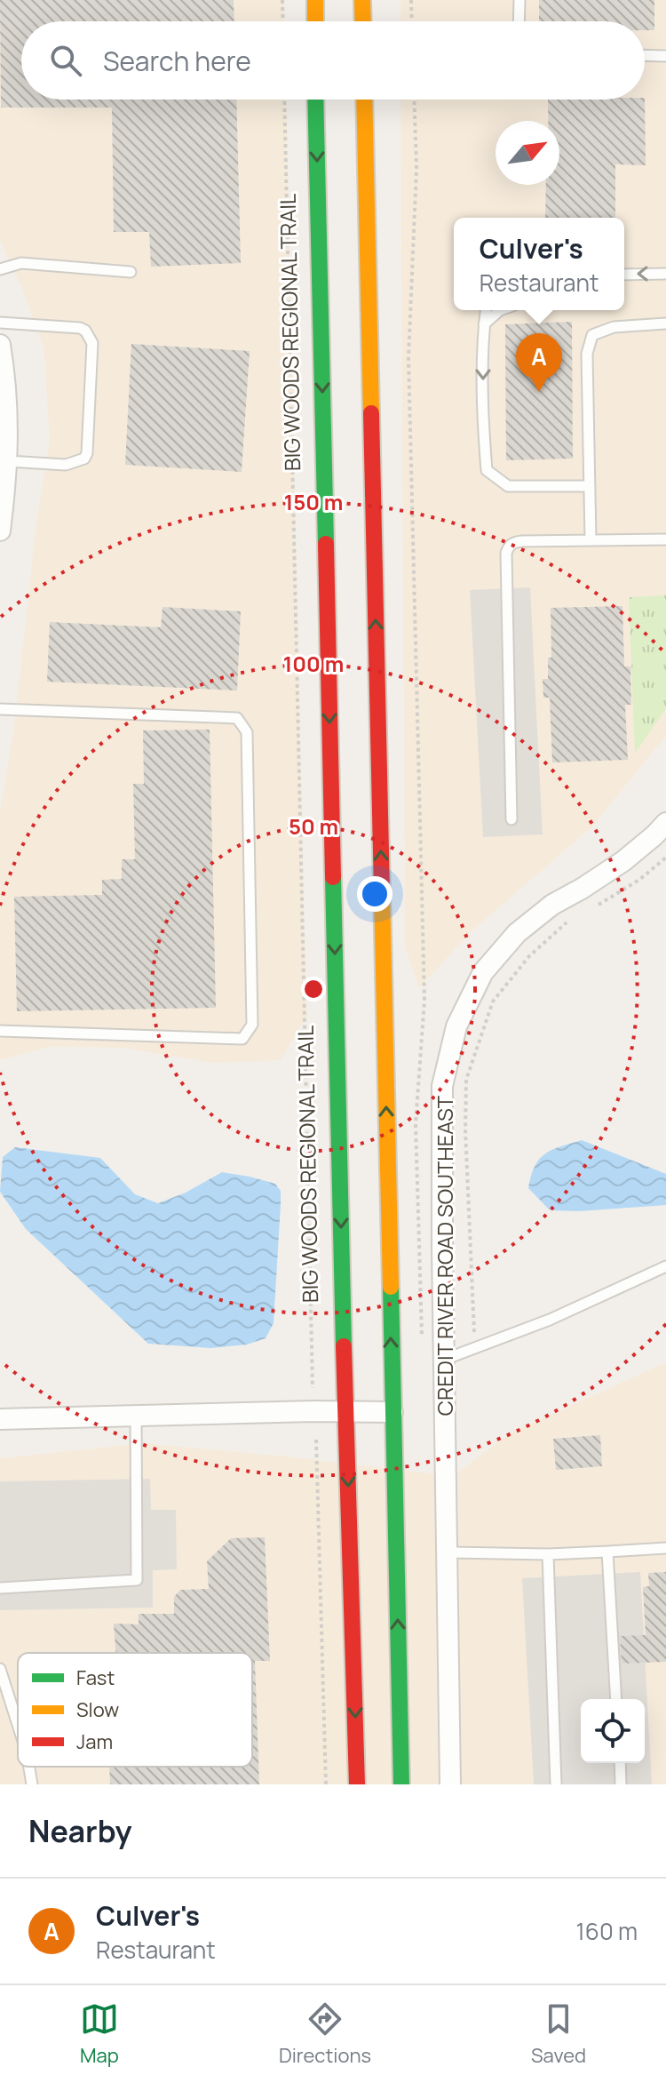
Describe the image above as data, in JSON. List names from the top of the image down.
{
  "streets": {
    "street": ["CREDIT RIVER ROAD SOUTHEAST"],
    "path": ["BIG WOODS REGIONAL TRAIL"]
  },
  "legend": ["Fast", "Slow", "Jam"],
  "north": "top right",
  "page": {
    "search": "Search here",
    "popup": ["Culver's", "Restaurant"],
    "pins": "A",
    "heading": "Nearby",
    "list": [
      {
        "mark": "A",
        "name": "Culver's",
        "note": "Restaurant",
        "value": "160 m"
      }
    ],
    "nav": ["Map", "Directions", "Saved"]
  },
  "rings": ["150 m", "100 m", "50 m"]
}
